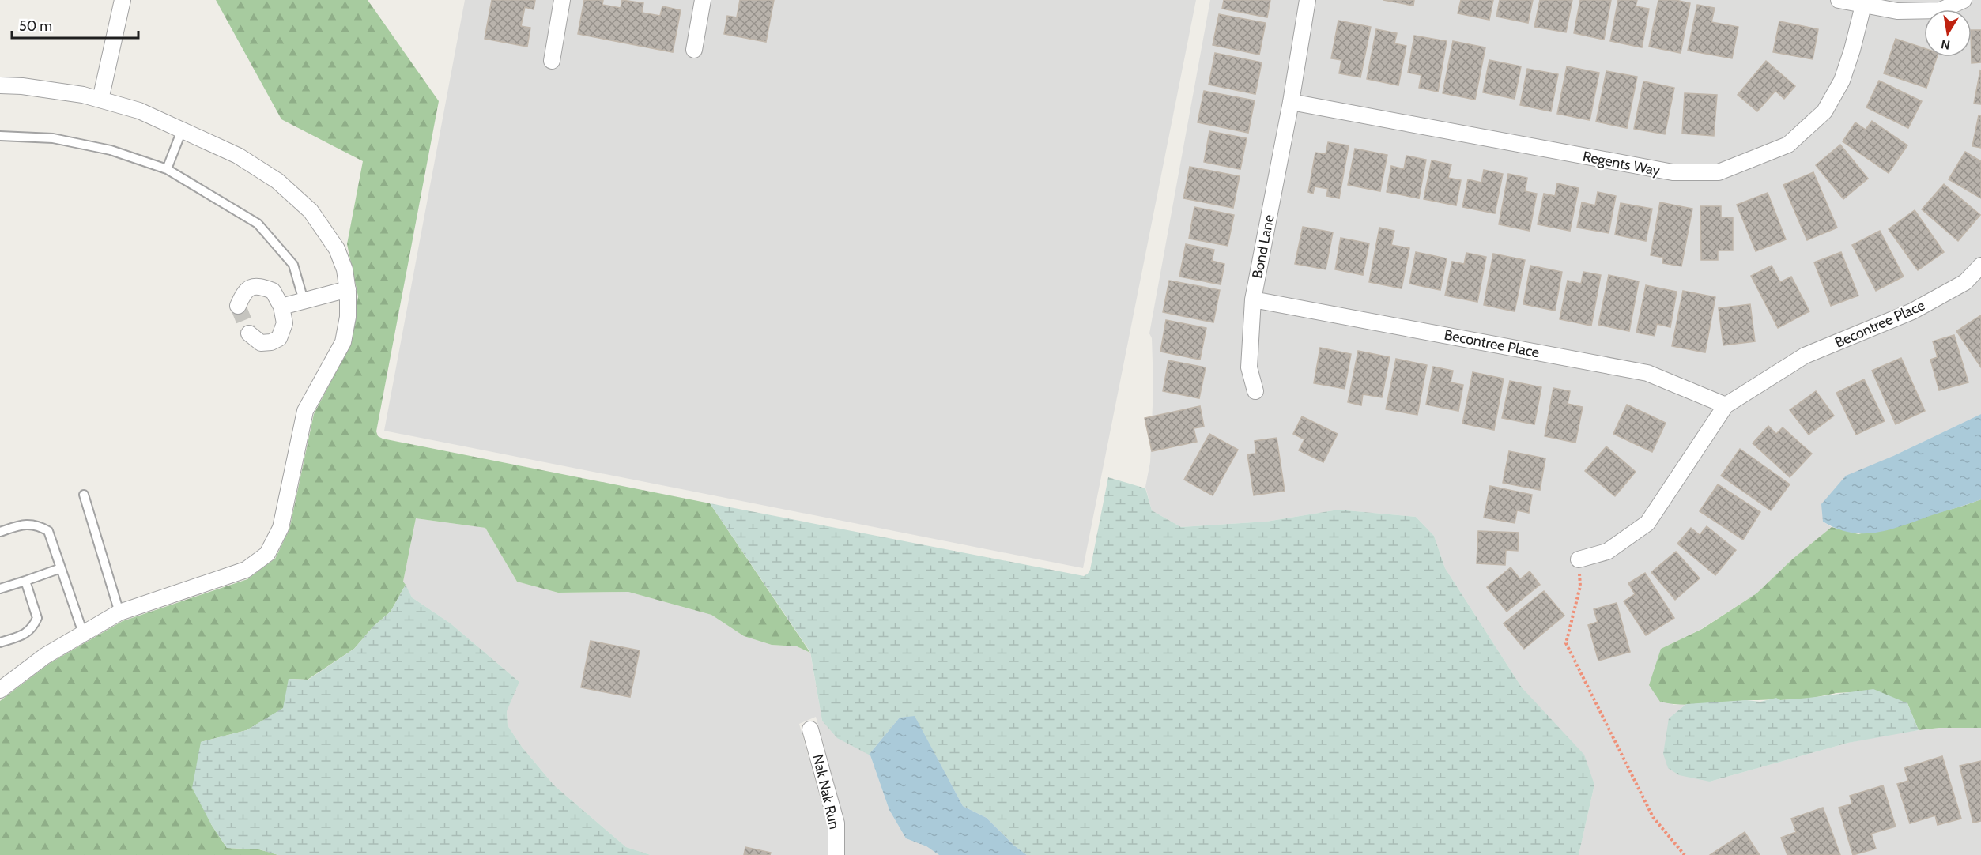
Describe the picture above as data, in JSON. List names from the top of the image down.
{
  "streets": {
    "street": [
      "Regents Way",
      "Bond Lane",
      "Becontree Place",
      "Nak Nak Run"
    ]
  },
  "crossings": [
    ["Regents Way", "Bond Lane"],
    ["Bond Lane", "Becontree Place"]
  ],
  "scale_bar": "50 m",
  "north": "bottom"
}
